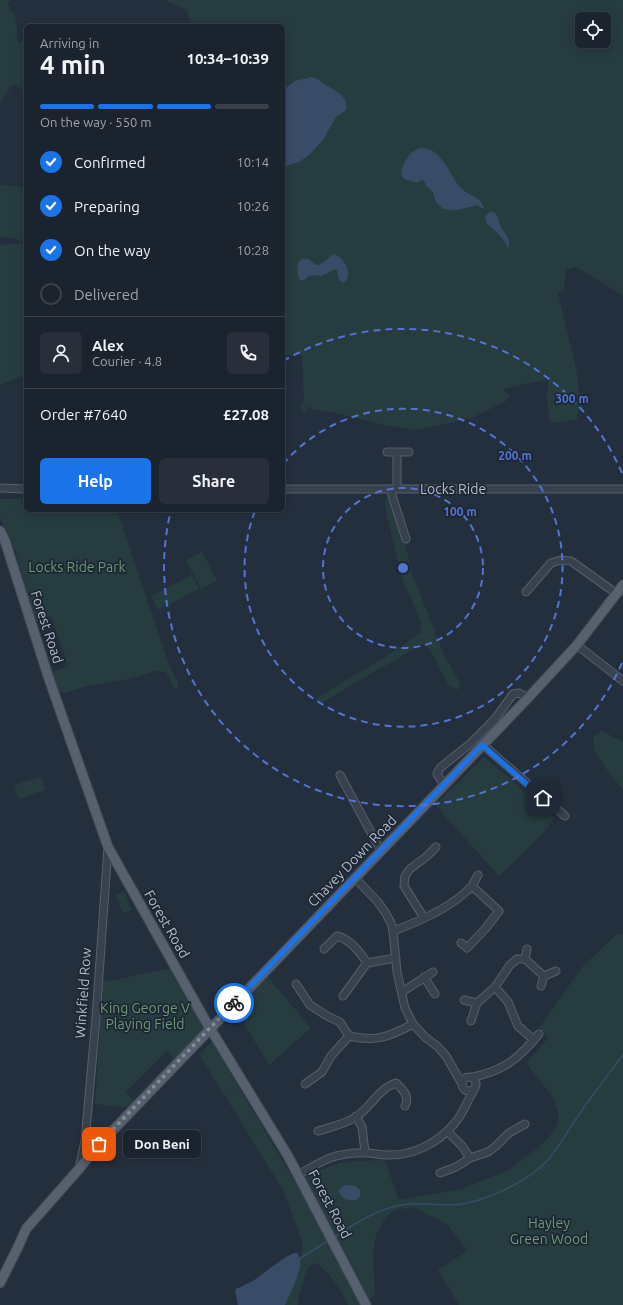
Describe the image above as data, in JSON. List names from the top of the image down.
{
  "streets": {
    "main road": ["Forest Road", "Chavey Down Road", "Winkfield Row"],
    "street": ["Locks Ride"]
  },
  "crossings": [
    ["Forest Road", "Chavey Down Road"],
    ["Forest Road", "Winkfield Row"],
    ["Chavey Down Road", "Winkfield Row"]
  ],
  "parks": ["Locks Ride Park", "King George V Playing Field", "Hayley Green Wood"],
  "places": ["Don Beni"],
  "page": {
    "heading": ["4 min", "Arriving in", "10:34–10:39"],
    "panel": [
      "Alex",
      "Courier · 4.8",
      "Order #7640",
      "£27.08"
    ],
    "bar": "On the way · 550 m",
    "list": [
      ["Confirmed", "10:14"],
      ["Preparing", "10:26"],
      ["On the way", "10:28"],
      "Delivered"
    ],
    "buttons": ["Help", "Share"],
    "bubble": "Don Beni"
  },
  "rings": ["300 m", "200 m", "100 m"]
}
